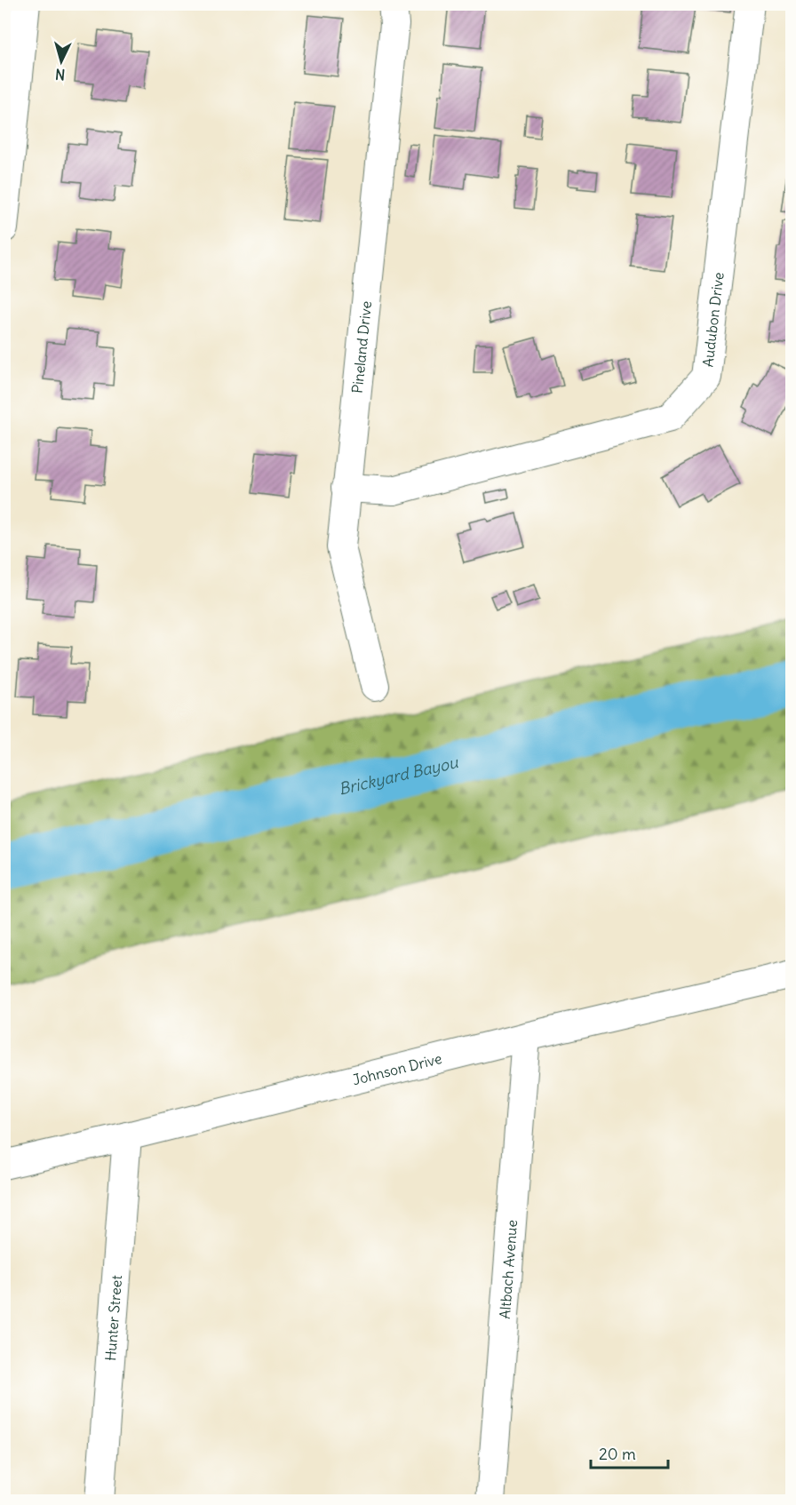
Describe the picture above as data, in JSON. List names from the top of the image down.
{
  "streets": {
    "street": [
      "Audubon Drive",
      "Pineland Drive",
      "Johnson Drive",
      "Altbach Avenue",
      "Hunter Street"
    ]
  },
  "crossings": [
    ["Audubon Drive", "Pineland Drive"],
    ["Johnson Drive", "Altbach Avenue"],
    ["Johnson Drive", "Hunter Street"]
  ],
  "water": ["Brickyard Bayou"],
  "scale_bar": "20 m",
  "north": "bottom"
}
